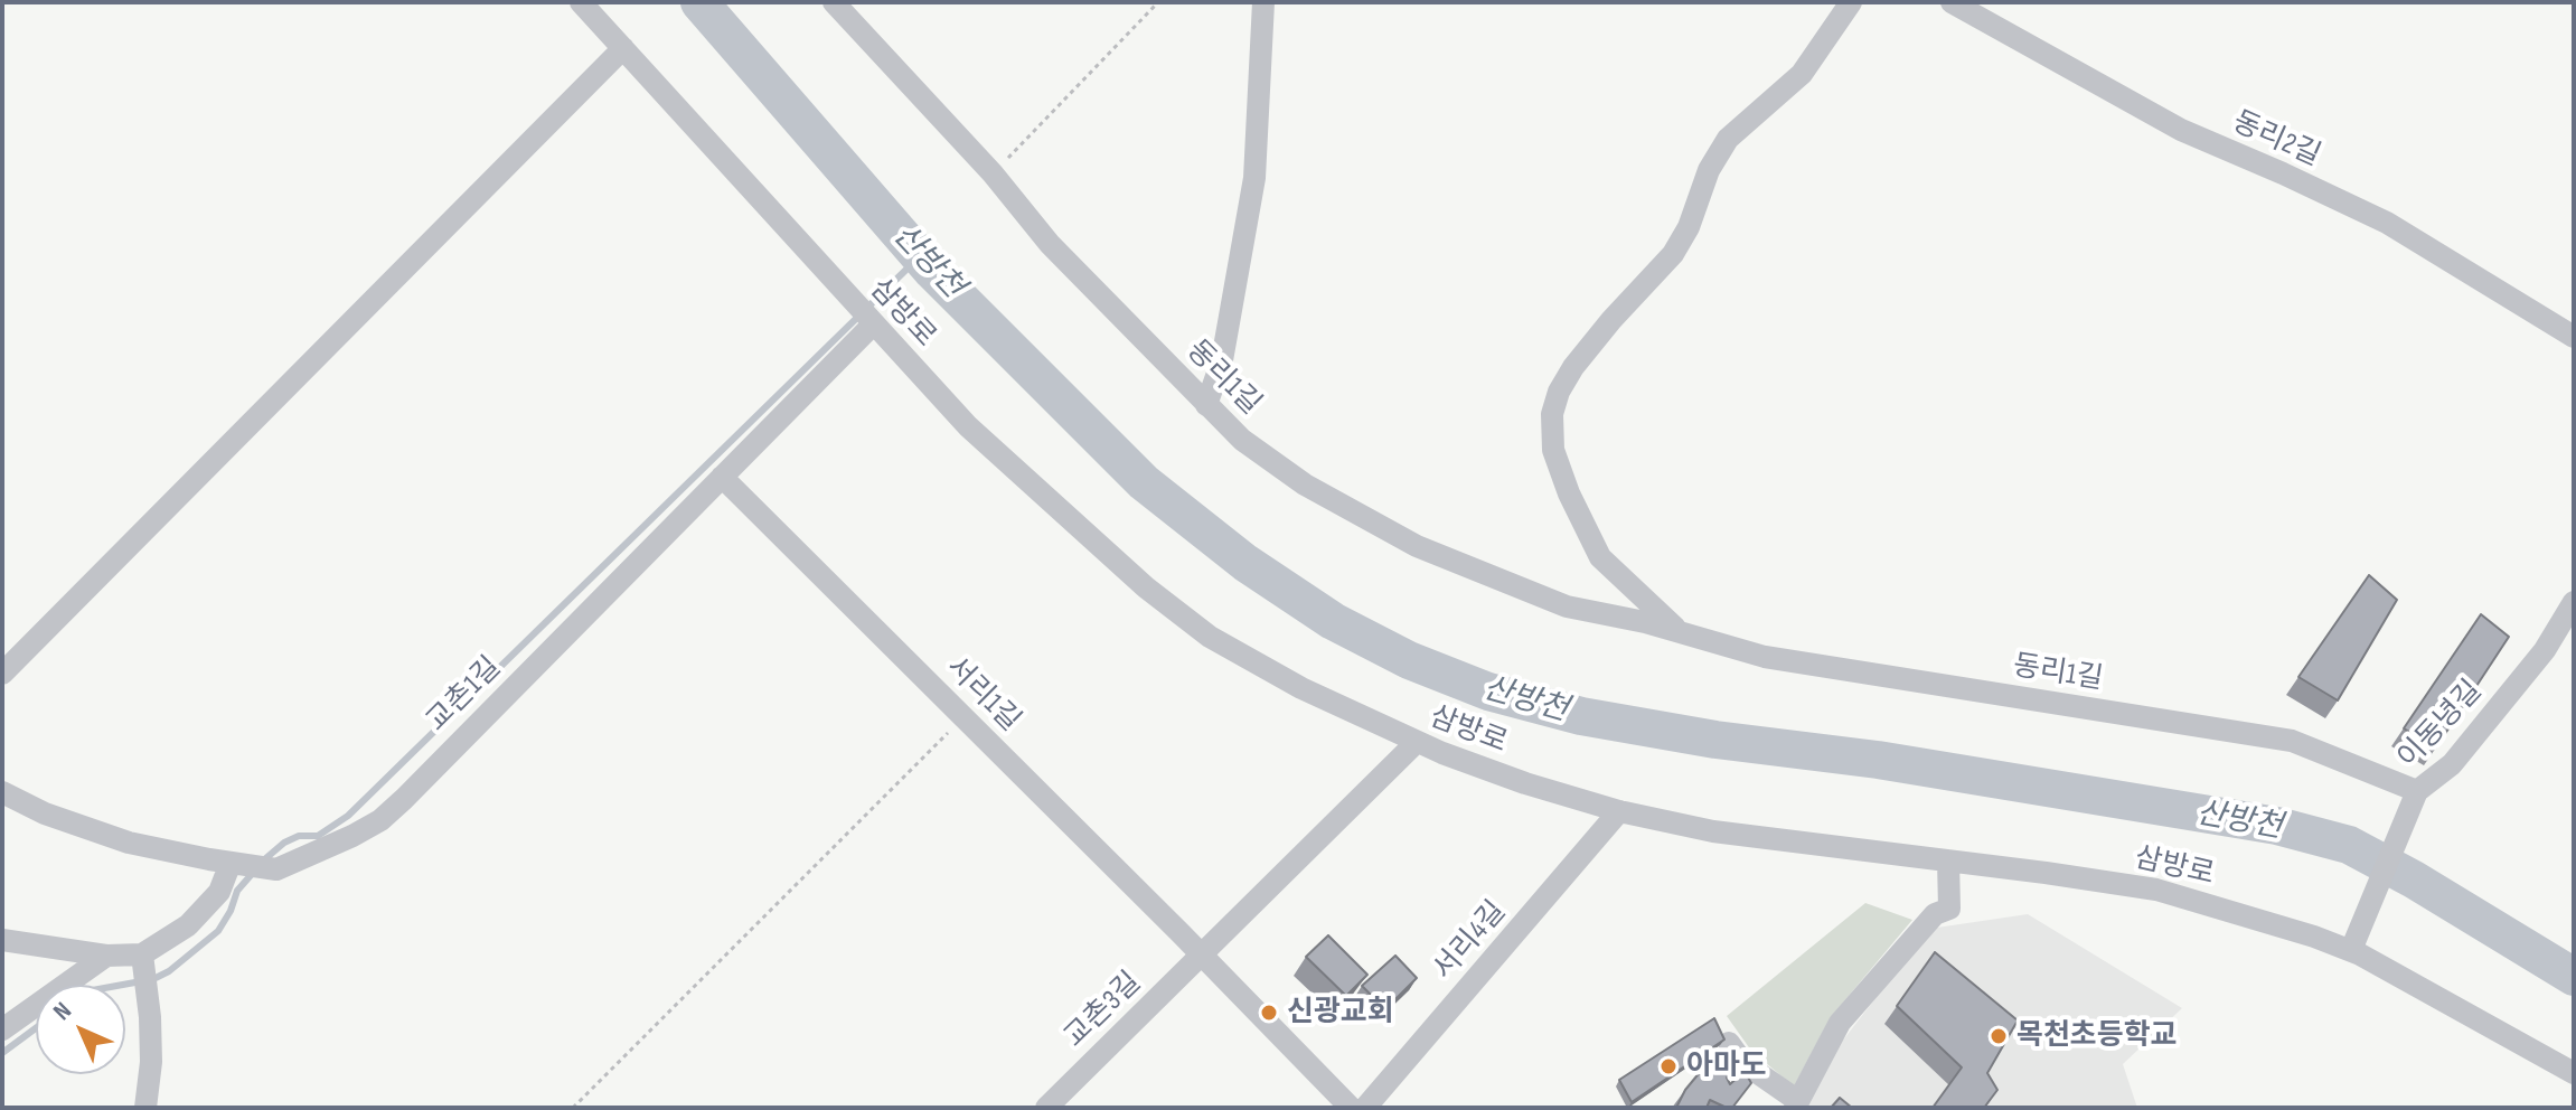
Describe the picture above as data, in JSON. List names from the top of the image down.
{
  "streets": {
    "street": [
      "동리2길",
      "삼방로",
      "동리1길",
      "교촌1길",
      "서리1길",
      "이동녕길",
      "서리4길",
      "교촌3길"
    ]
  },
  "crossings": [
    ["삼방로", "교촌1길"],
    ["삼방로", "이동녕길"],
    ["삼방로", "서리4길"],
    ["동리1길", "이동녕길"],
    ["교촌1길", "서리1길"],
    ["서리1길", "교촌3길"]
  ],
  "water": ["산방천"],
  "places": ["신광교회", "목천초등학교", "아마도"],
  "north": "top left"
}
